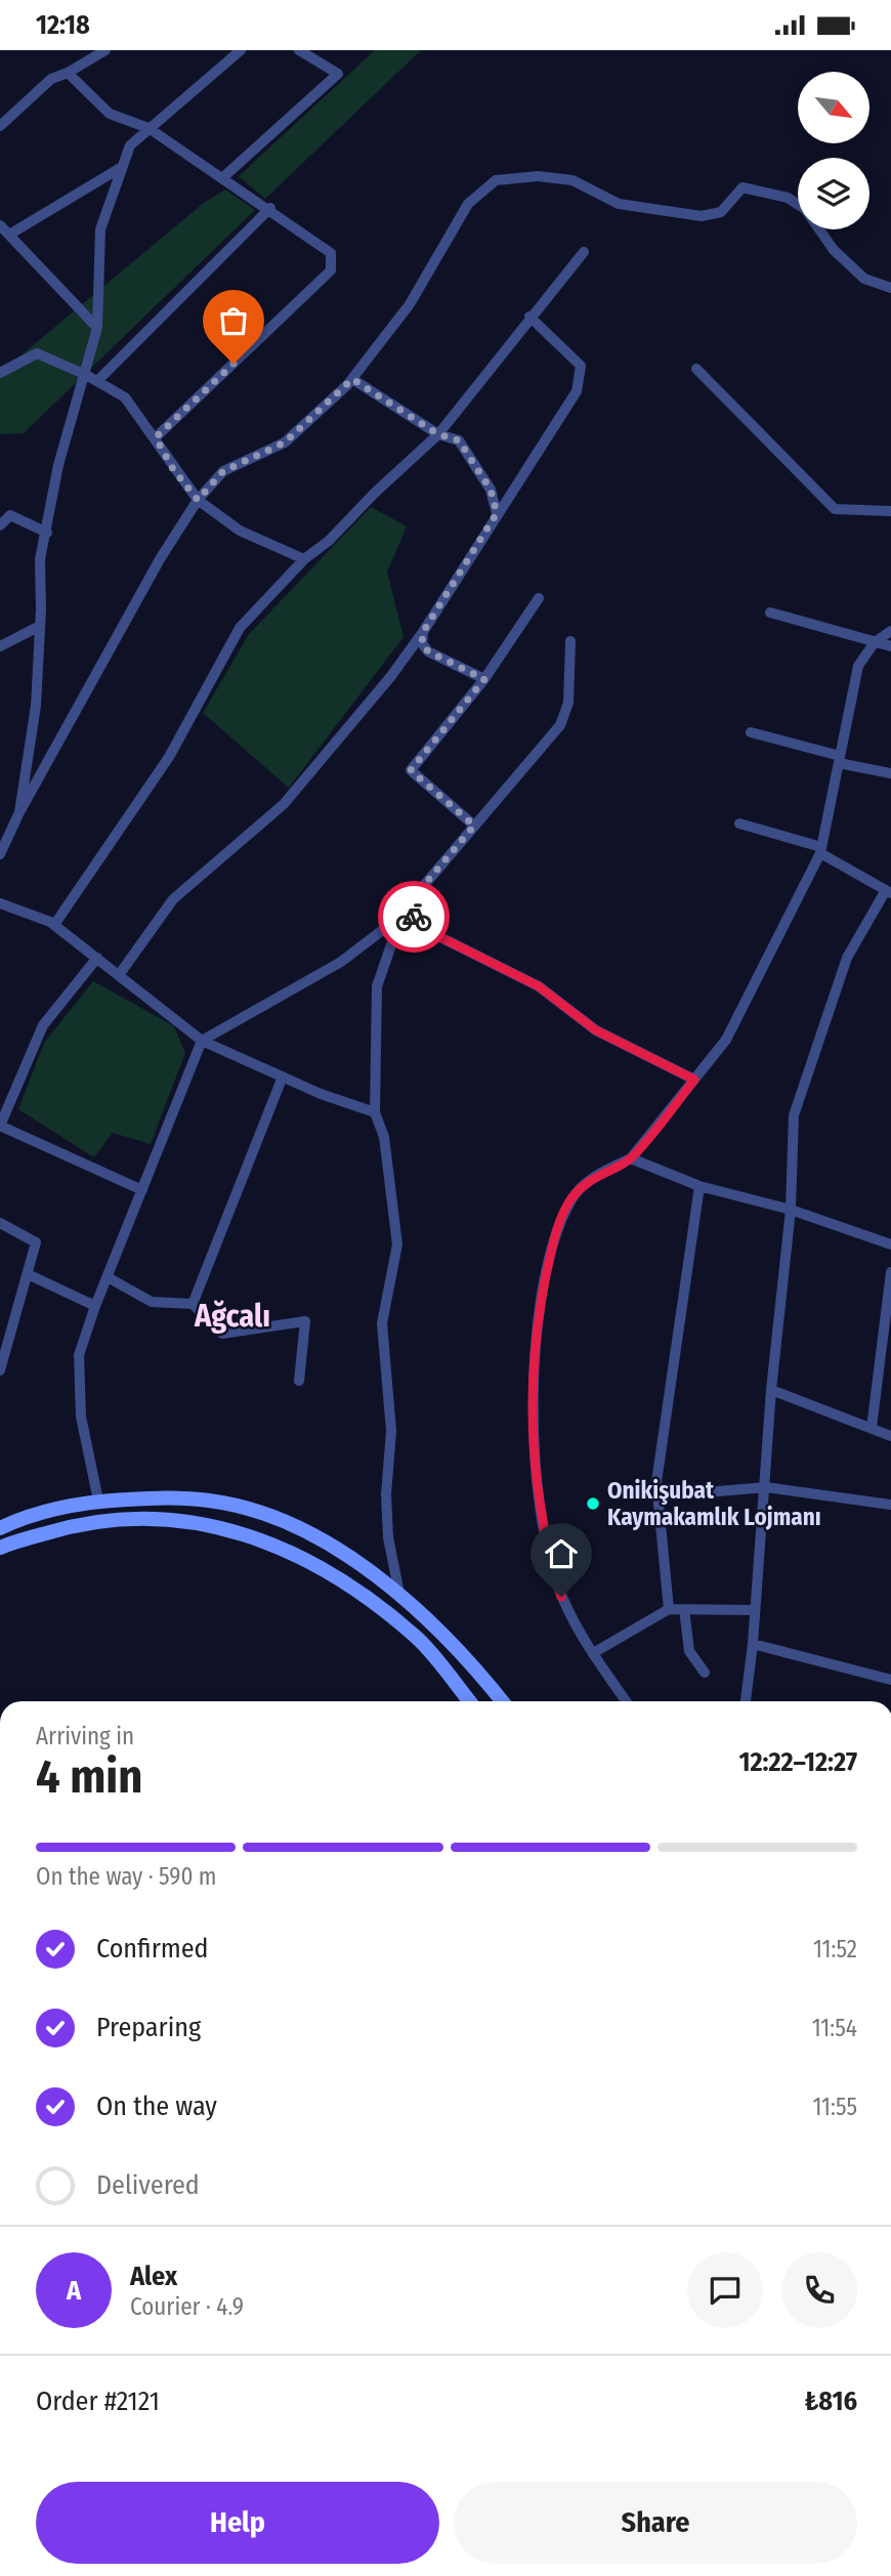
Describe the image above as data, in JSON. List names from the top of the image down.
{
  "districts": ["Ağcalı"],
  "places": ["Onikişubat Kaymakamlık Lojmanı"],
  "north": "bottom right",
  "page": {
    "status": "12:18",
    "heading": ["4 min", "Arriving in", "12:22–12:27"],
    "panel": [
      "Alex",
      "Courier · 4.9",
      "Order #2121",
      "₺816"
    ],
    "bar": "On the way · 590 m",
    "list": [
      ["Confirmed", "11:52"],
      ["Preparing", "11:54"],
      ["On the way", "11:55"],
      "Delivered"
    ],
    "round": "A",
    "buttons": ["Help", "Share"]
  }
}
